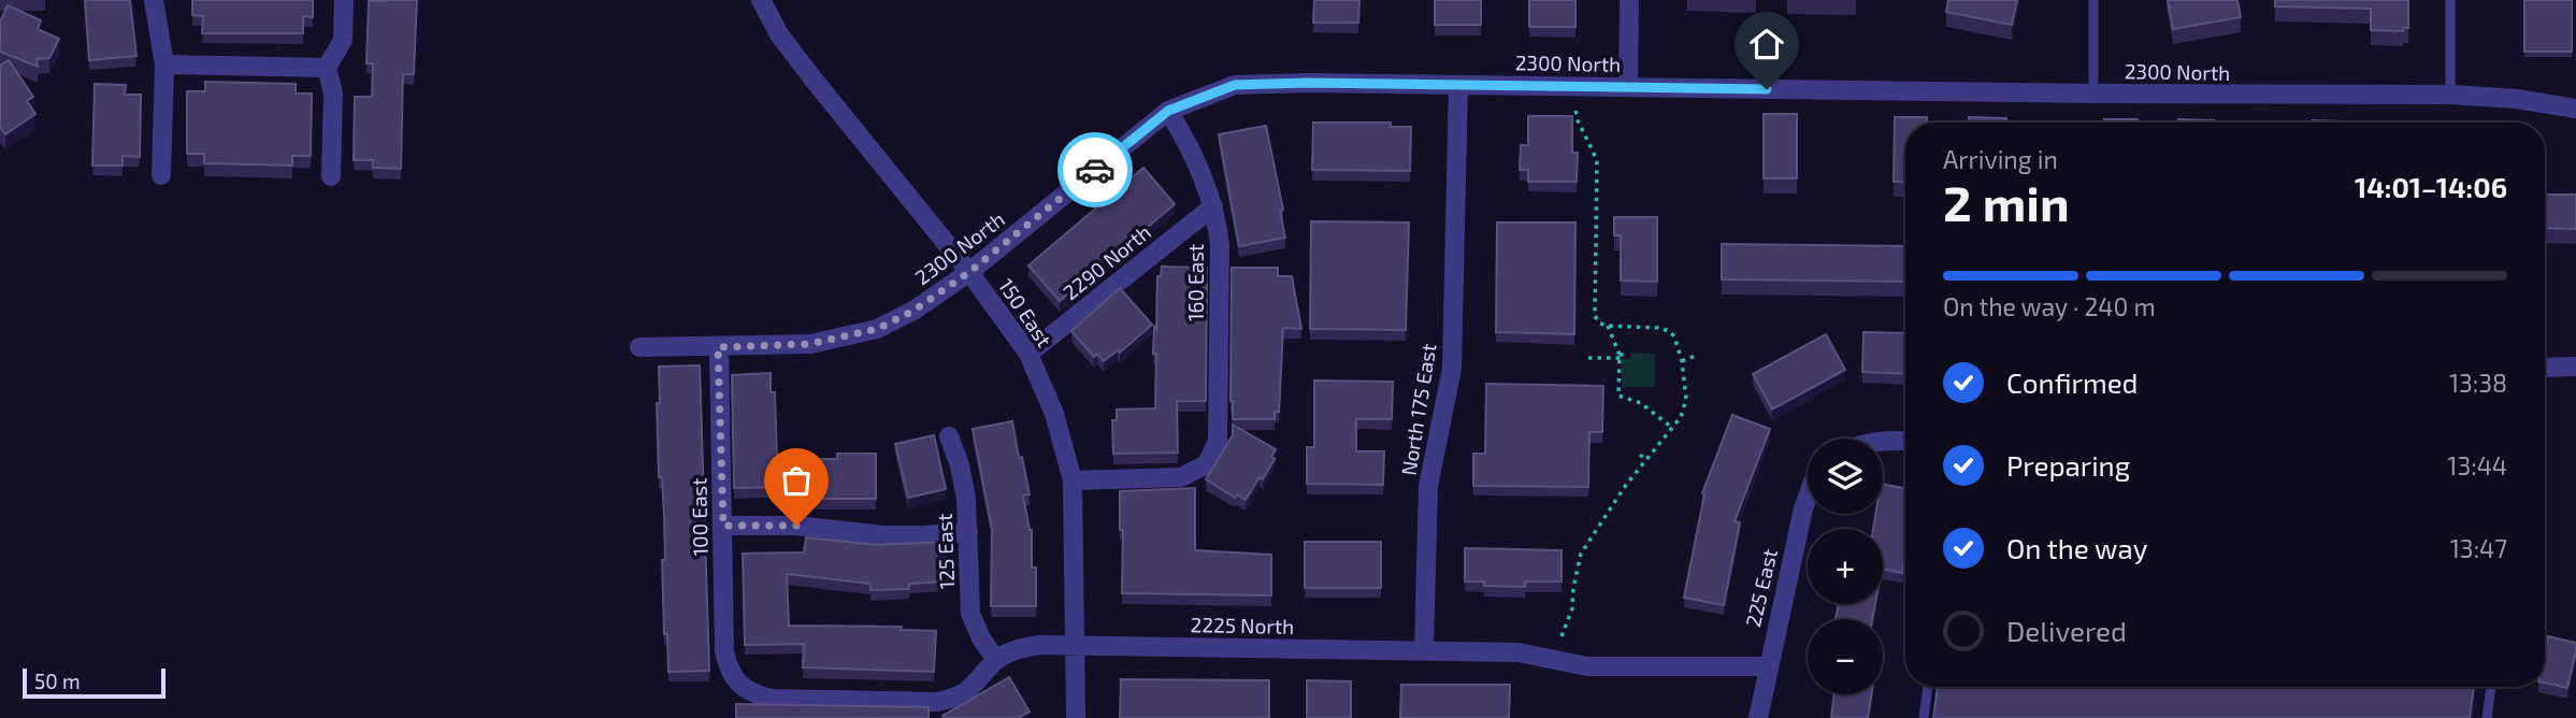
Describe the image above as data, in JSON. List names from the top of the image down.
{
  "streets": {
    "street": [
      "2300 North",
      "2290 North",
      "160 East",
      "150 East",
      "North 175 East",
      "100 East",
      "125 East",
      "225 East",
      "2225 North"
    ]
  },
  "crossings": [
    ["2300 North", "160 East"],
    ["2300 North", "150 East"],
    ["2300 North", "North 175 East"],
    ["2300 North", "100 East"],
    ["2290 North", "160 East"],
    ["2290 North", "150 East"],
    ["160 East", "150 East"],
    ["150 East", "2225 North"],
    ["North 175 East", "2225 North"],
    ["100 East", "2225 North"],
    ["125 East", "2225 North"],
    ["225 East", "2225 North"]
  ],
  "scale_bar": "50 m",
  "page": {
    "heading": ["2 min", "Arriving in", "14:01–14:06"],
    "bar": "On the way · 240 m",
    "list": [
      ["Confirmed", "13:38"],
      ["Preparing", "13:44"],
      ["On the way", "13:47"],
      "Delivered"
    ],
    "map_buttons": ["+", "−"],
    "scale": "50 m"
  }
}
